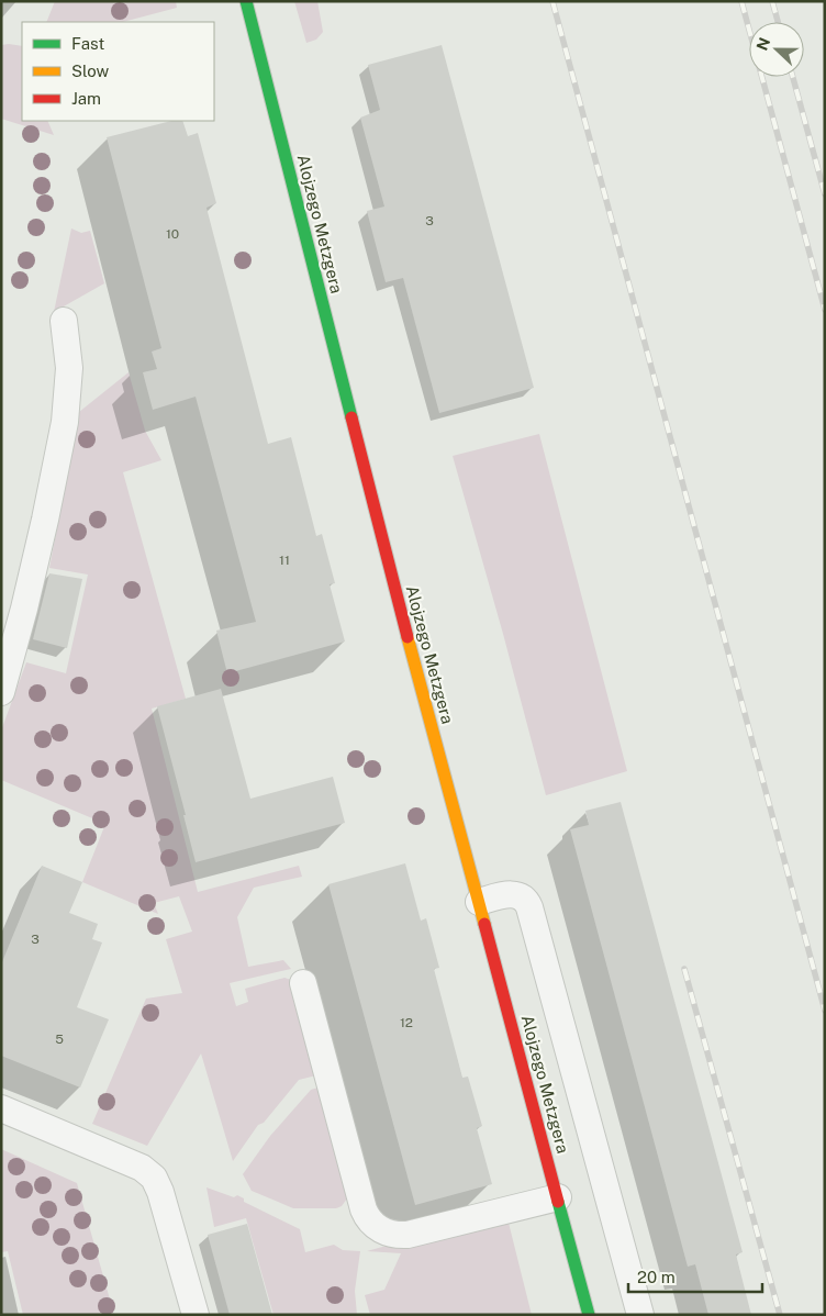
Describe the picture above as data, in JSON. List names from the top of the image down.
{
  "streets": {
    "main road": ["Alojzego Metzgera"]
  },
  "house_numbers": [
    "3",
    "10",
    "11",
    "3",
    "12",
    "5"
  ],
  "legend": ["Fast", "Slow", "Jam"],
  "scale_bar": "20 m",
  "north": "left"
}
